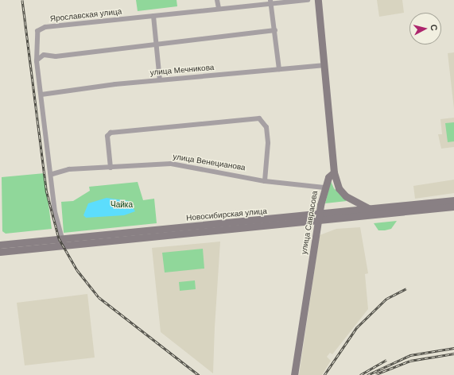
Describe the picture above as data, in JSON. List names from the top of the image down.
{
  "streets": {
    "main road": ["Новосибирская улица", "улица Саврасова"],
    "street": ["Ярославская улица", "улица Мечникова", "улица Венецианова"]
  },
  "crossings": [
    ["Ярославская улица", "улица Мечникова"],
    ["Ярославская улица", "улица Венецианова"],
    ["Ярославская улица", "Новосибирская улица"],
    ["улица Венецианова", "улица Саврасова"],
    ["Новосибирская улица", "улица Саврасова"]
  ],
  "parks": ["Чайка"],
  "north": "right"
}
